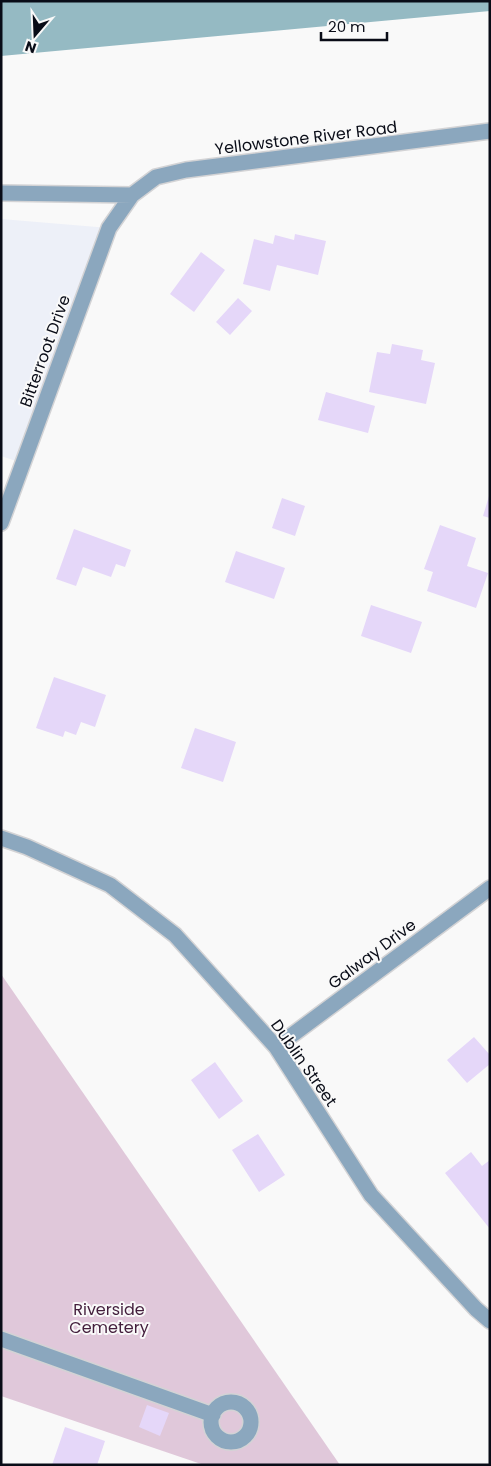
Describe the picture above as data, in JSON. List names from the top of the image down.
{
  "streets": {
    "street": [
      "Yellowstone River Road",
      "Bitterroot Drive",
      "Galway Drive",
      "Dublin Street"
    ]
  },
  "crossings": [
    ["Yellowstone River Road", "Bitterroot Drive"],
    ["Galway Drive", "Dublin Street"]
  ],
  "parks": ["Riverside Cemetery"],
  "scale_bar": "20 m",
  "north": "bottom"
}
